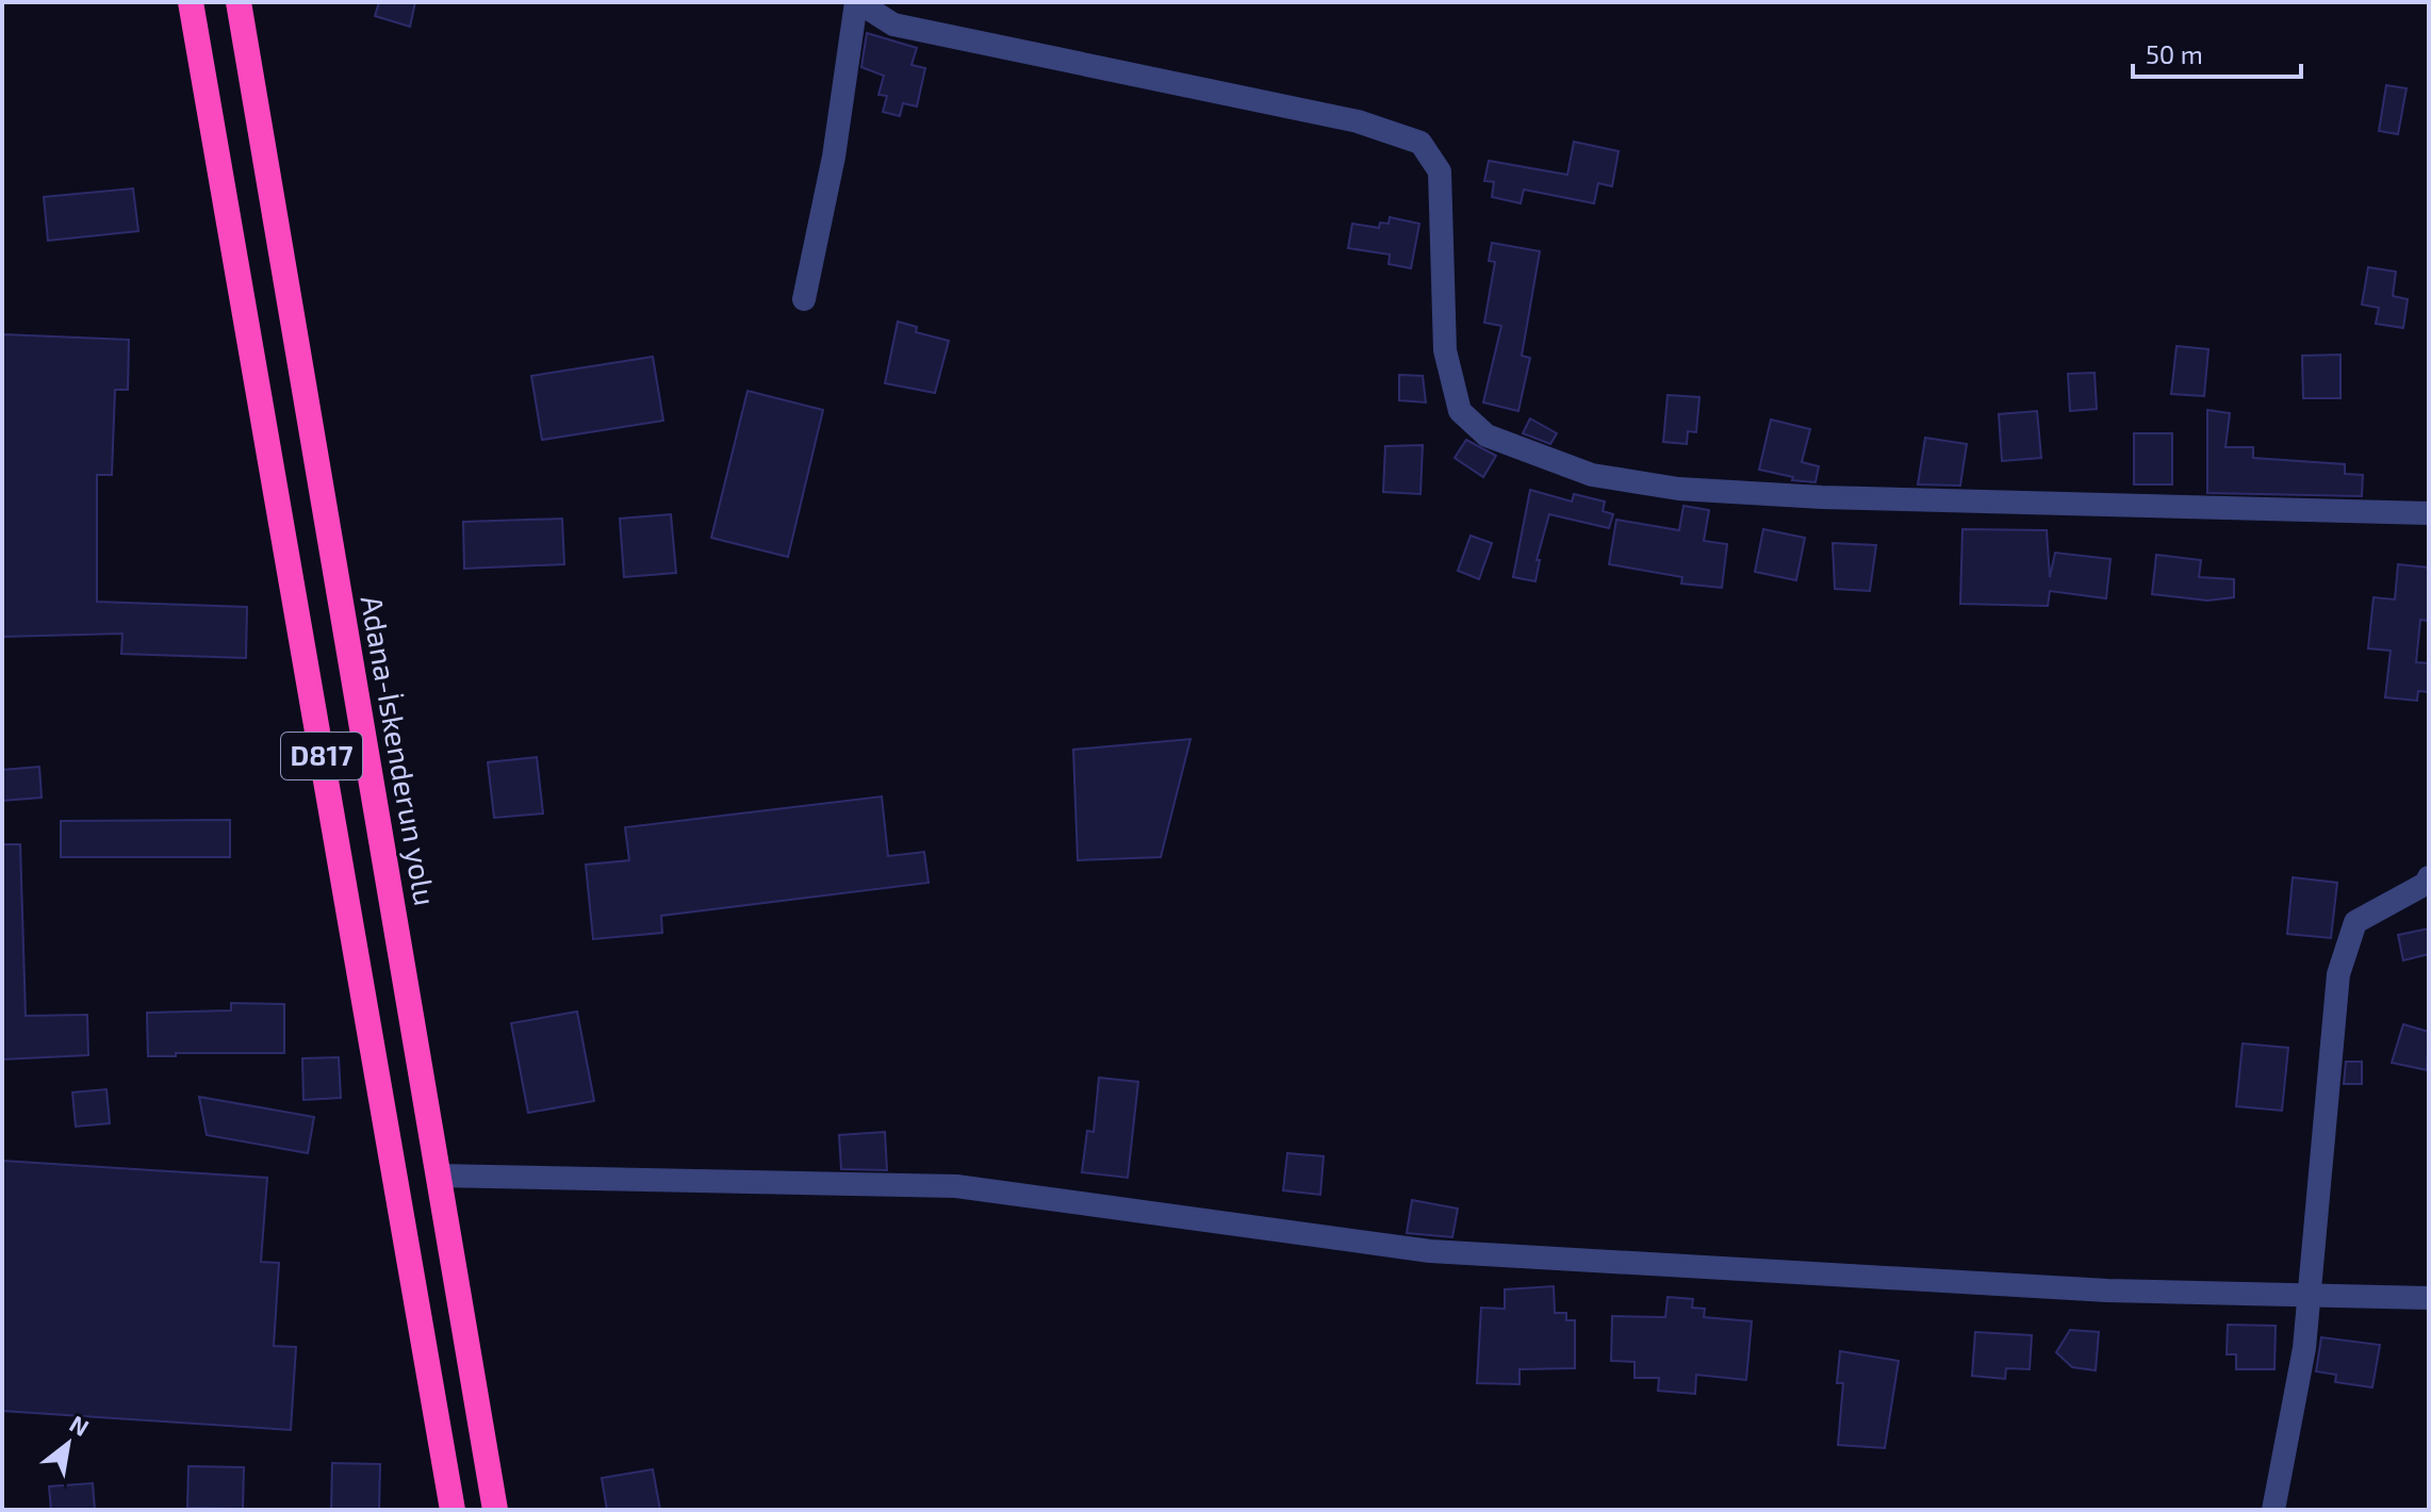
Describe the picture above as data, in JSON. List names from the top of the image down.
{
  "streets": {
    "highway": ["Adana-İskenderun yolu", "D817"]
  },
  "scale_bar": "50 m",
  "north": "top right"
}
